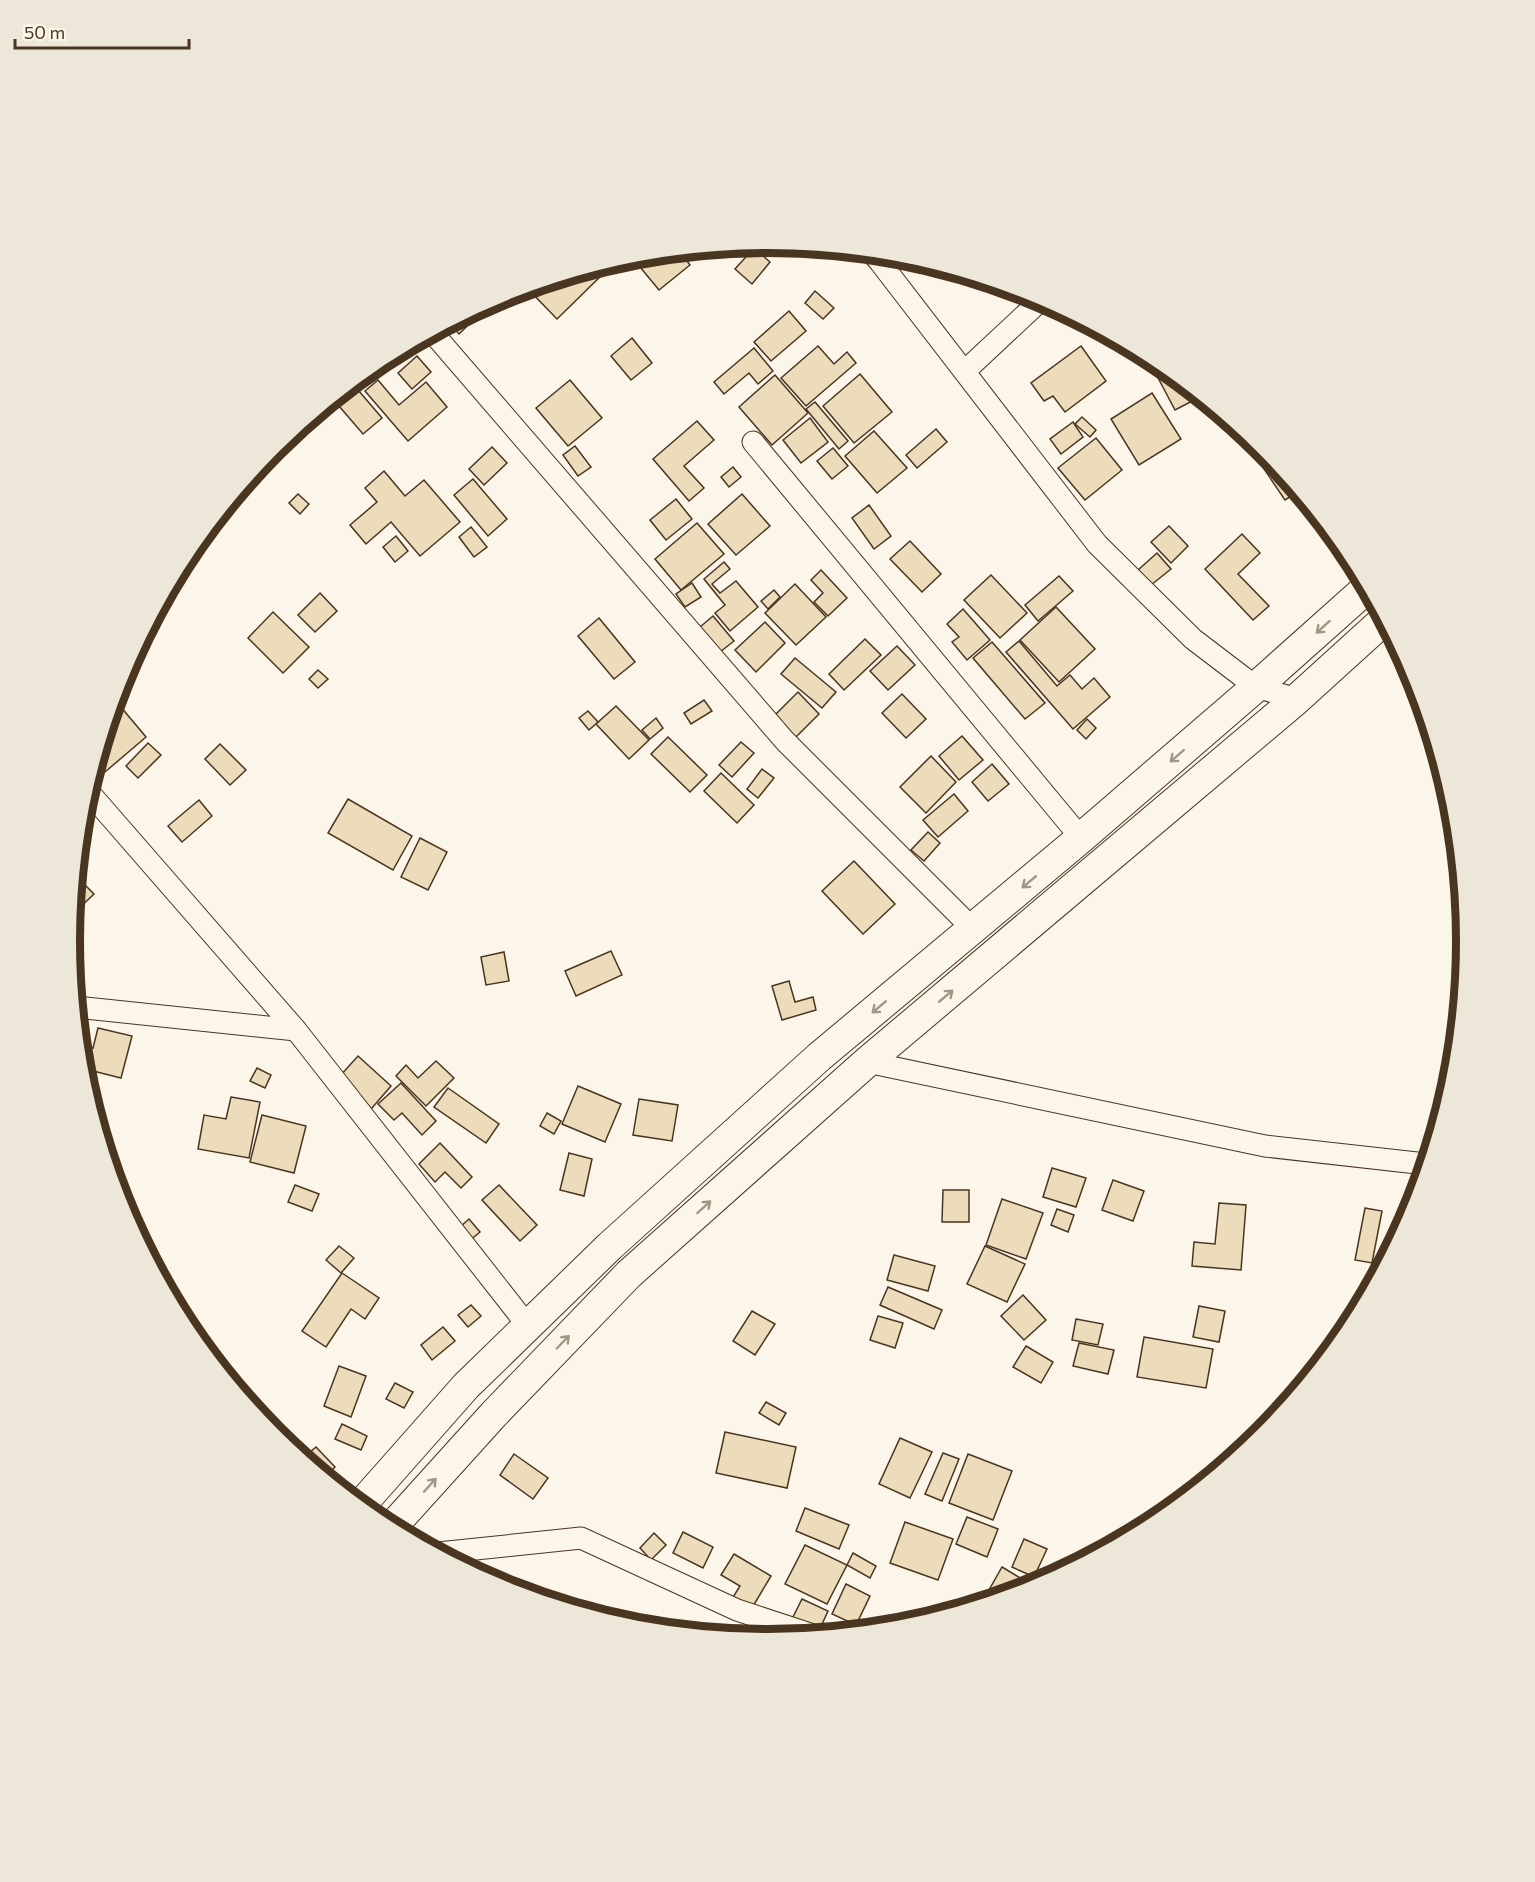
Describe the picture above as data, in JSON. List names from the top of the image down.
{
  "scale_bar": "50 m"
}
